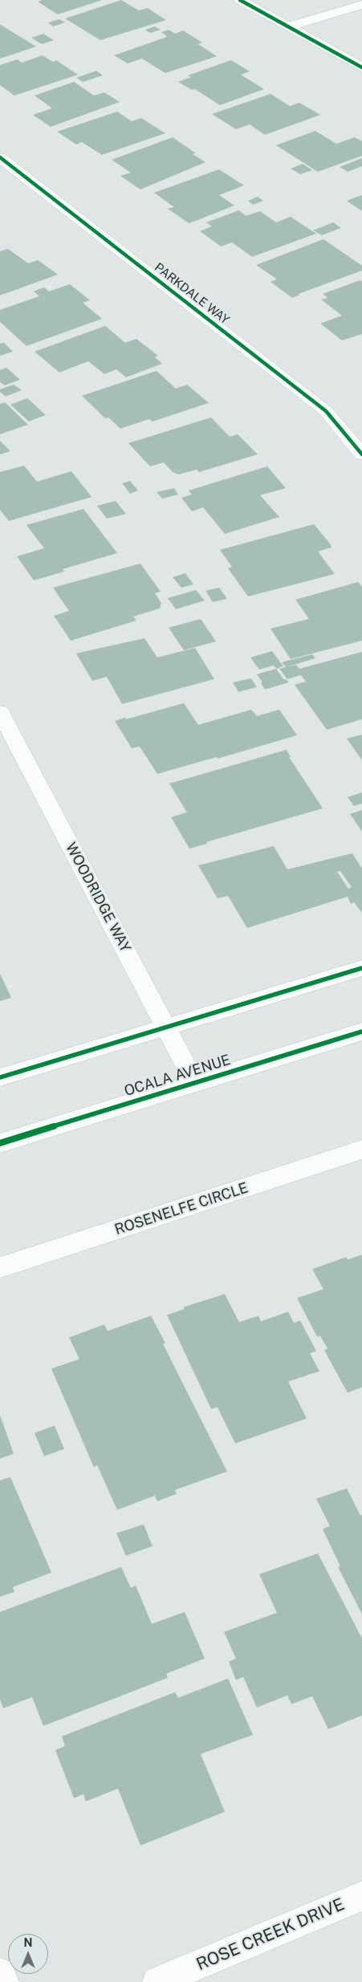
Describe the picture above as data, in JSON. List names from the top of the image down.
{
  "streets": {
    "street": [
      "PARKDALE WAY",
      "WOODRIDGE WAY",
      "OCALA AVENUE",
      "ROSENELFE CIRCLE",
      "ROSE CREEK DRIVE"
    ]
  },
  "crossings": [
    ["WOODRIDGE WAY", "OCALA AVENUE"]
  ],
  "north": "top"
}
